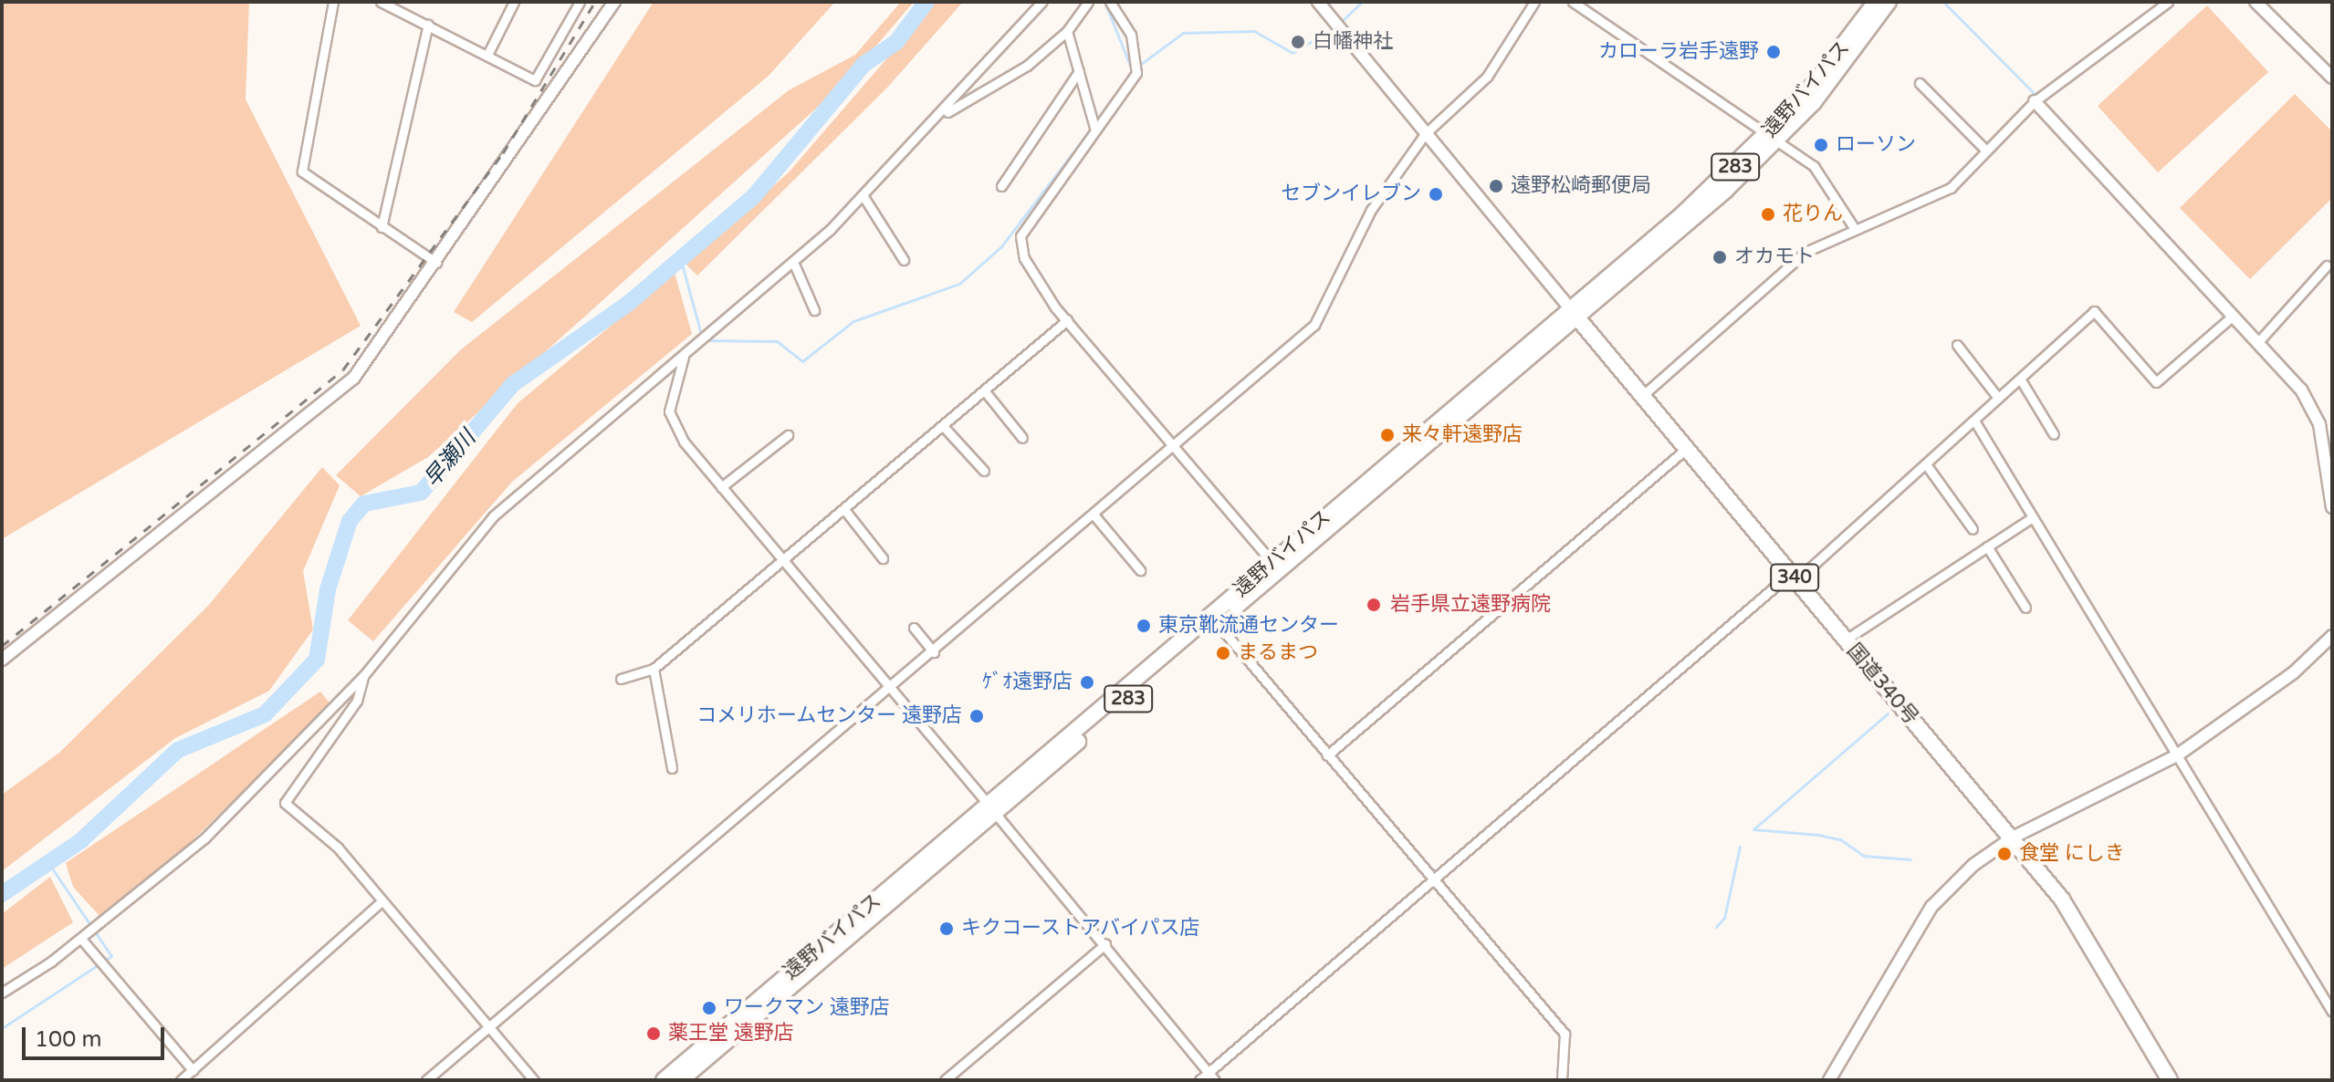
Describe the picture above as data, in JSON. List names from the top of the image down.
{
  "streets": {
    "highway": [
      "遠野バイパス",
      "283",
      "340",
      "国道340号"
    ]
  },
  "crossings": [
    ["遠野バイパス", "国道340号"]
  ],
  "water": ["早瀬川"],
  "places": [
    "白幡神社",
    "カローラ岩手遠野",
    "ローソン",
    "遠野松崎郵便局",
    "セブンイレブン",
    "花りん",
    "オカモト",
    "来々軒遠野店",
    "岩手県立遠野病院",
    "東京靴流通センター",
    "まるまつ",
    "ｹﾞｵ遠野店",
    "コメリホームセンター 遠野店",
    "食堂 にしき",
    "キクコーストアバイパス店",
    "ワークマン 遠野店",
    "薬王堂 遠野店"
  ],
  "scale_bar": "100 m"
}
